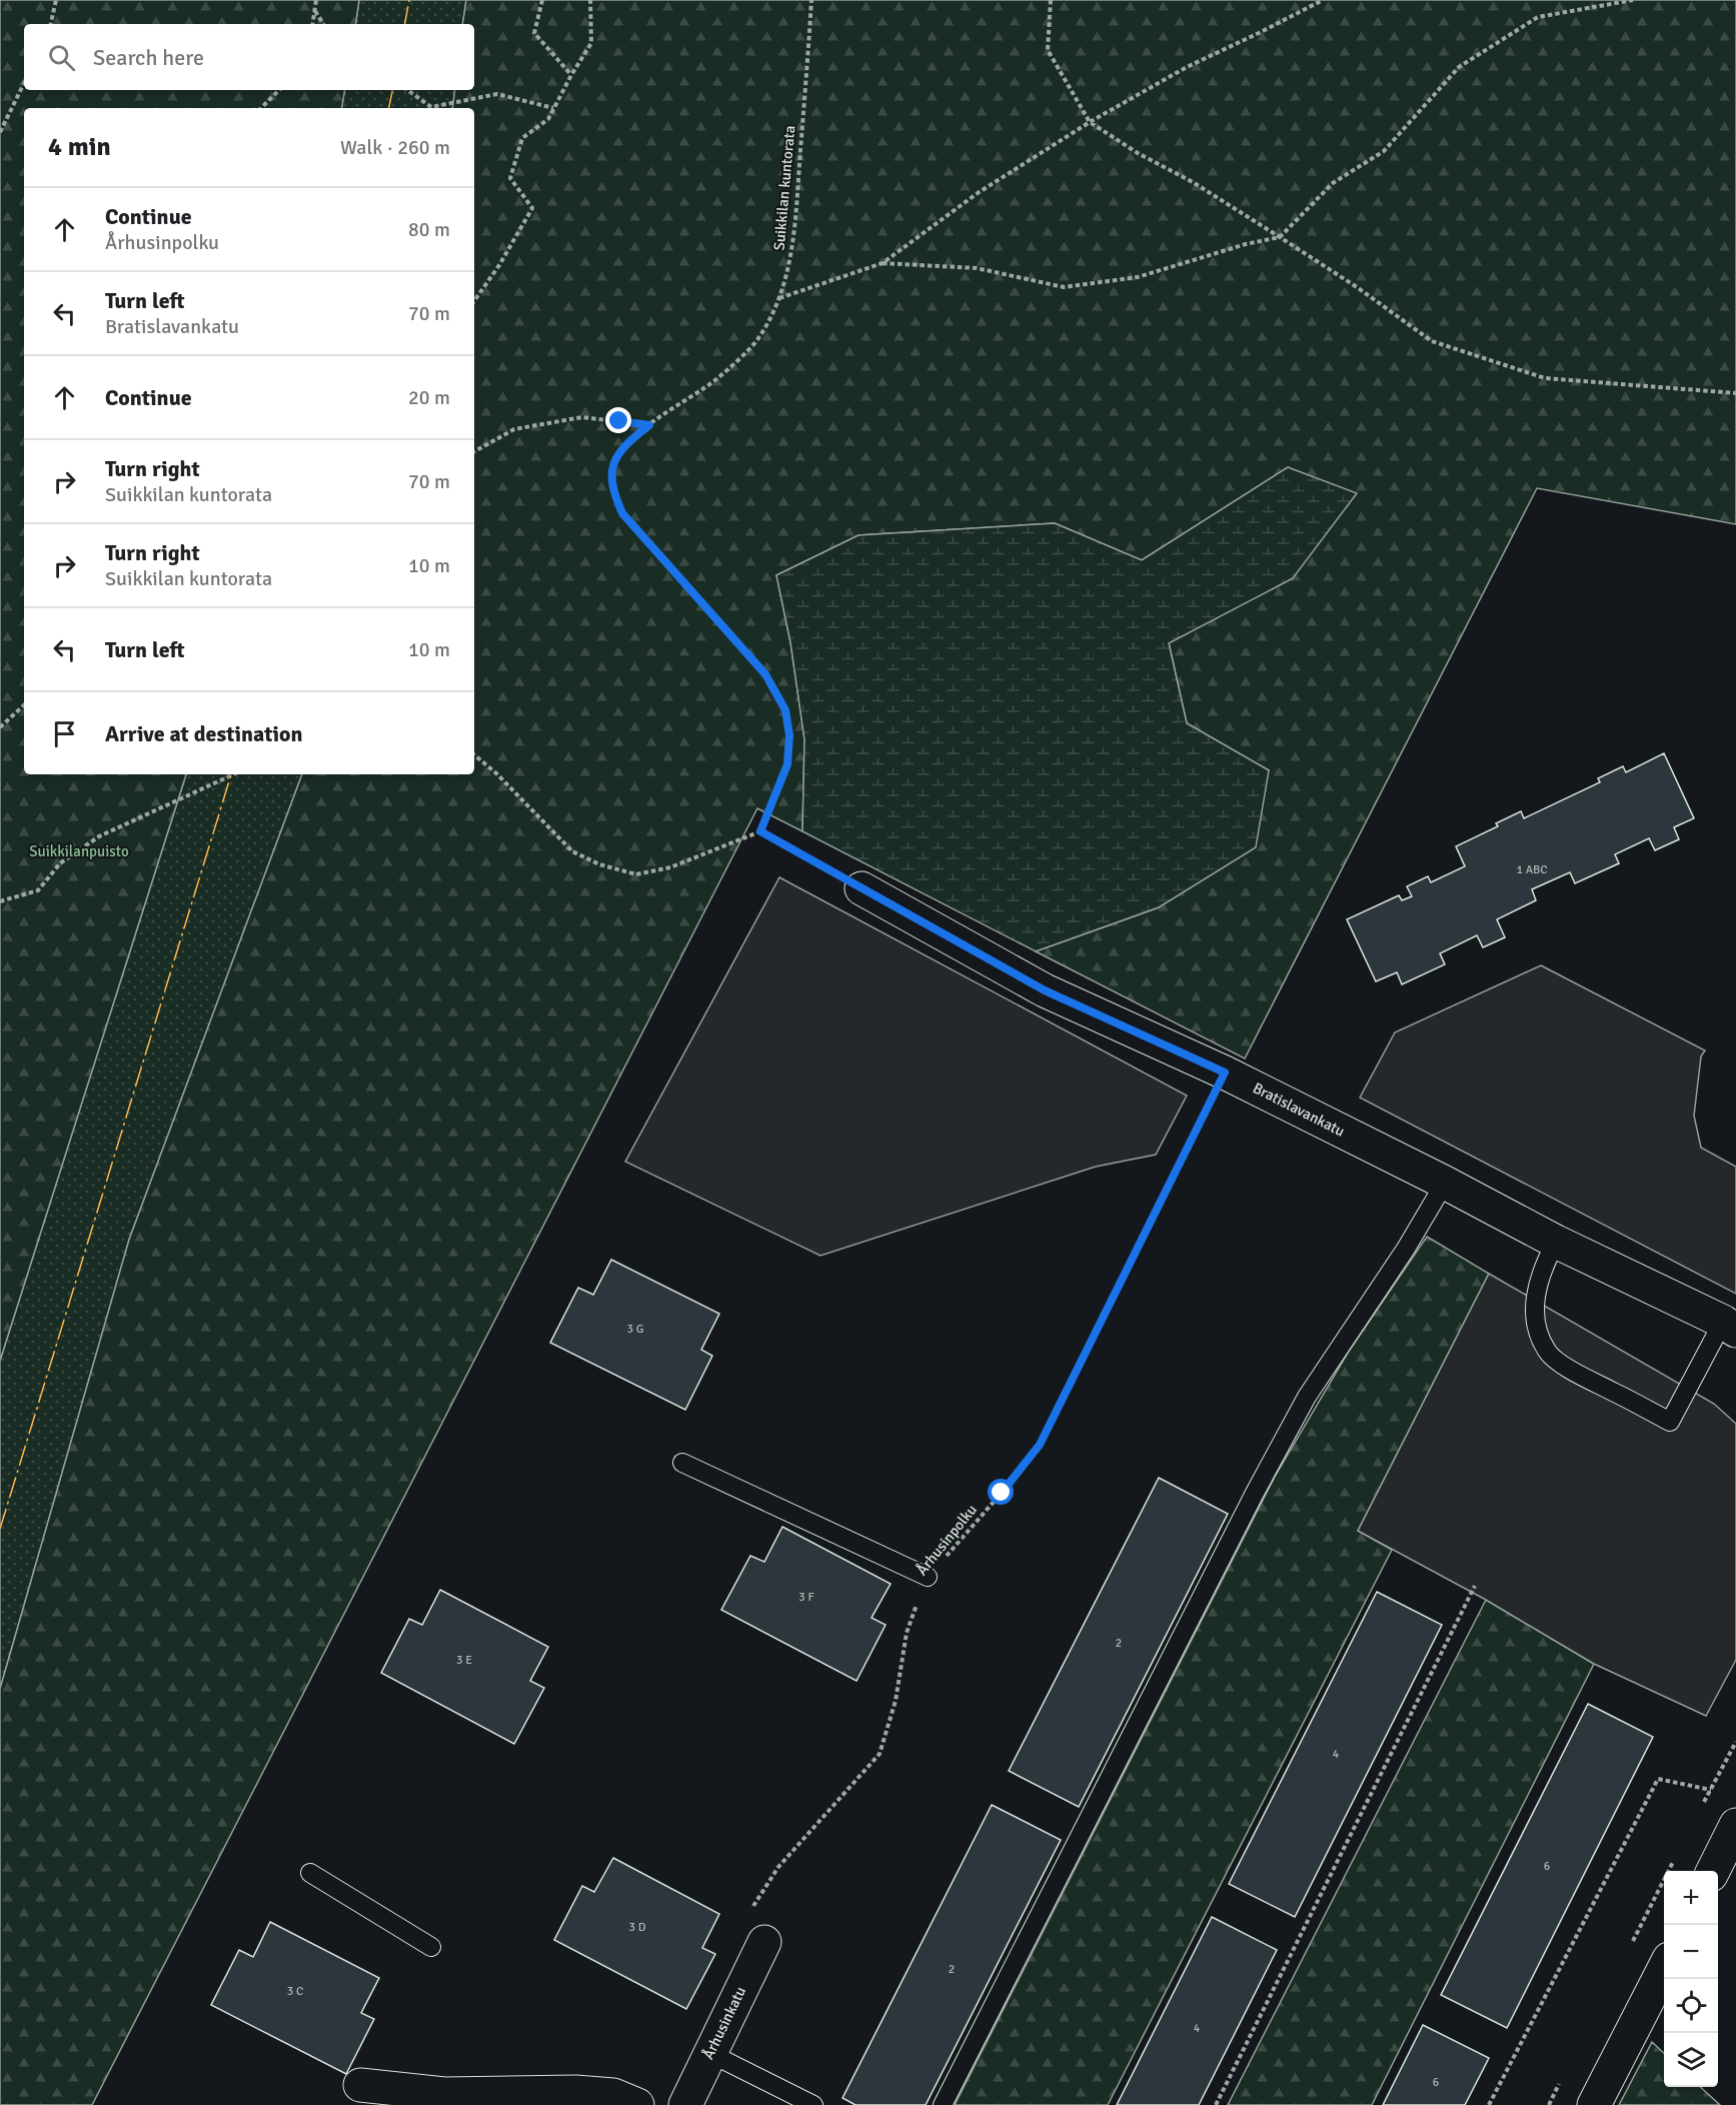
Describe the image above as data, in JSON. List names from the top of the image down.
{
  "streets": {
    "street": ["Bratislavankatu", "Århusinkatu"],
    "path": ["Suikkilan kuntorata", "Århusinpolku"]
  },
  "crossings": [
    ["Bratislavankatu", "Århusinpolku"]
  ],
  "parks": ["Suikkilanpuisto"],
  "house_numbers": [
    "1 ABC",
    "3 G",
    "3 F",
    "2",
    "3 E",
    "4",
    "6",
    "3 D",
    "2",
    "3 C",
    "4",
    "6"
  ],
  "page": {
    "search": "Search here",
    "heading": ["4 min", "Walk · 260 m"],
    "list": [
      ["Continue", "Århusinpolku", "80 m"],
      ["Turn left", "Bratislavankatu", "70 m"],
      ["Continue", "20 m"],
      ["Turn right", "Suikkilan kuntorata", "70 m"],
      ["Turn right", "Suikkilan kuntorata", "10 m"],
      ["Turn left", "10 m"],
      "Arrive at destination"
    ],
    "map_buttons": ["+", "−"]
  }
}
